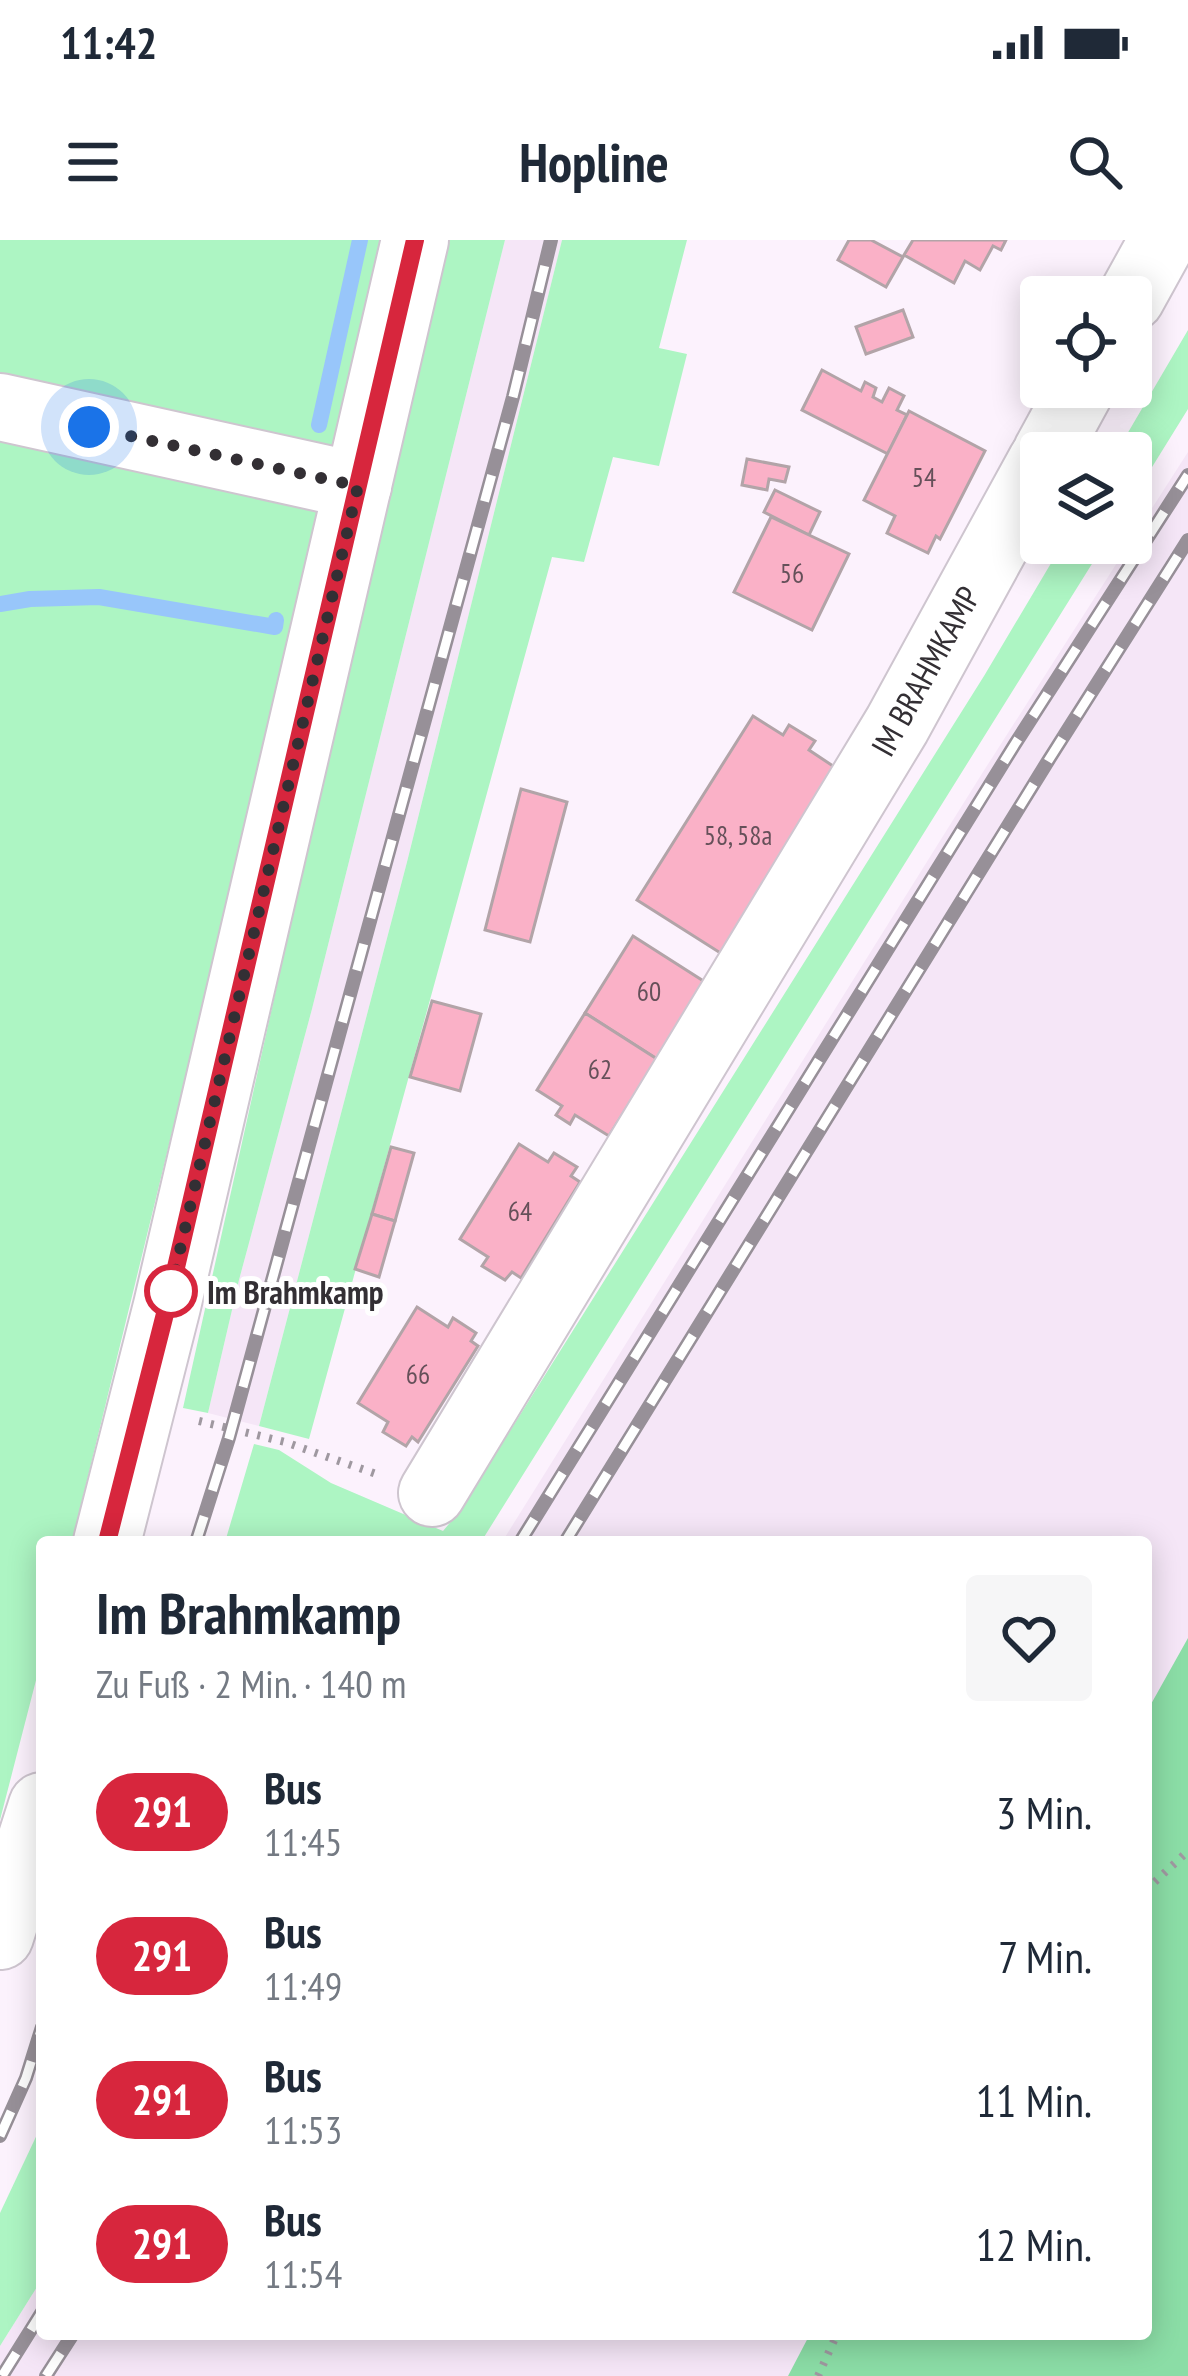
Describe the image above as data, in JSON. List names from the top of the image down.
{
  "streets": {
    "street": ["IM BRAHMKAMP"]
  },
  "places": ["Im Brahmkamp"],
  "lines": ["bus line 291"],
  "house_numbers": [
    "54",
    "56",
    "58, 58a",
    "60",
    "62",
    "64",
    "66"
  ],
  "page": {
    "status": "11:42",
    "header": "Hopline",
    "heading": ["Im Brahmkamp", "Zu Fuß · 2 Min. · 140 m"],
    "list": [
      {
        "mark": "291",
        "name": "Bus",
        "note": "11:45",
        "value": "3 Min."
      },
      {
        "mark": "291",
        "name": "Bus",
        "note": "11:49",
        "value": "7 Min."
      },
      {
        "mark": "291",
        "name": "Bus",
        "note": "11:53",
        "value": "11 Min."
      },
      {
        "mark": "291",
        "name": "Bus",
        "note": "11:54",
        "value": "12 Min."
      }
    ]
  }
}
